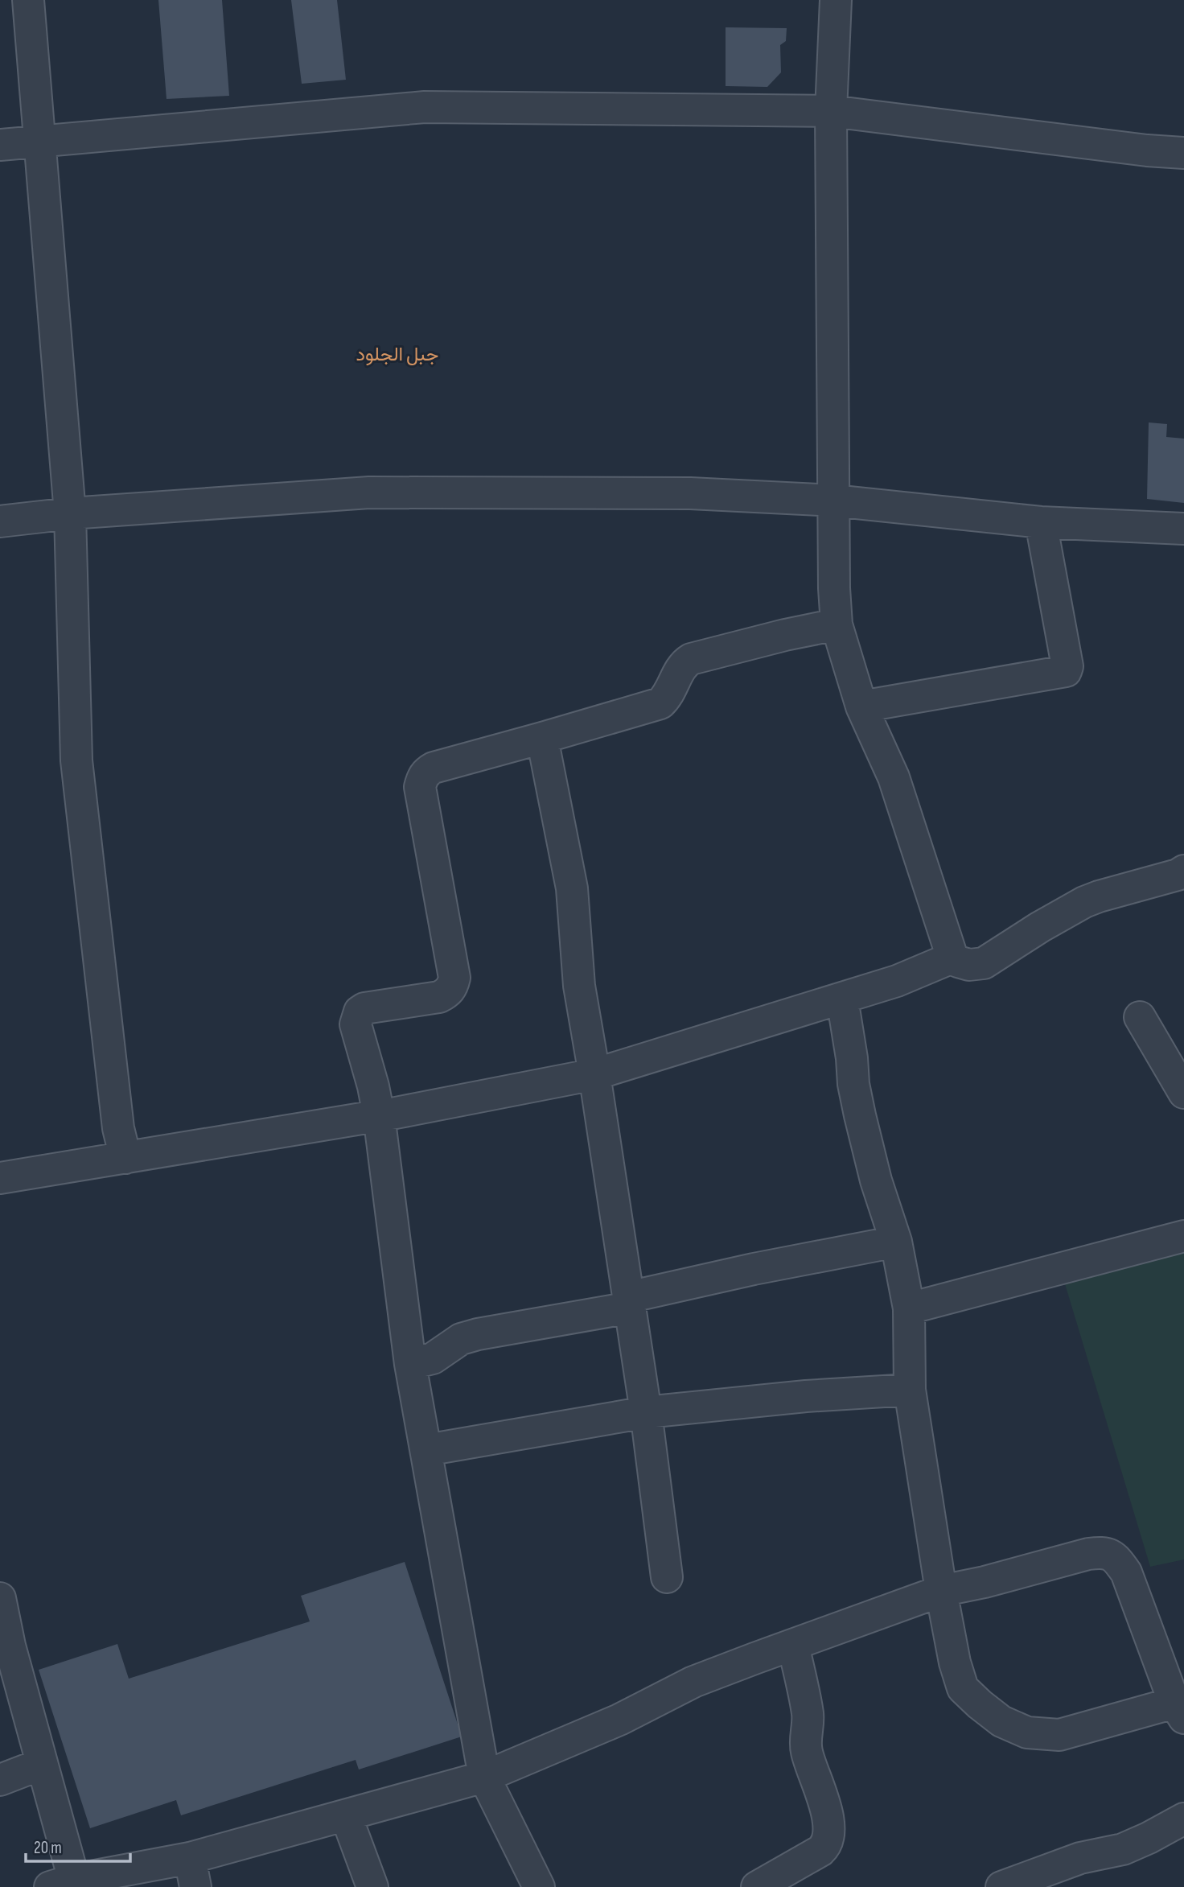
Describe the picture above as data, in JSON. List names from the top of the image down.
{
  "districts": ["جبل الجلود"],
  "scale_bar": "20 m"
}
